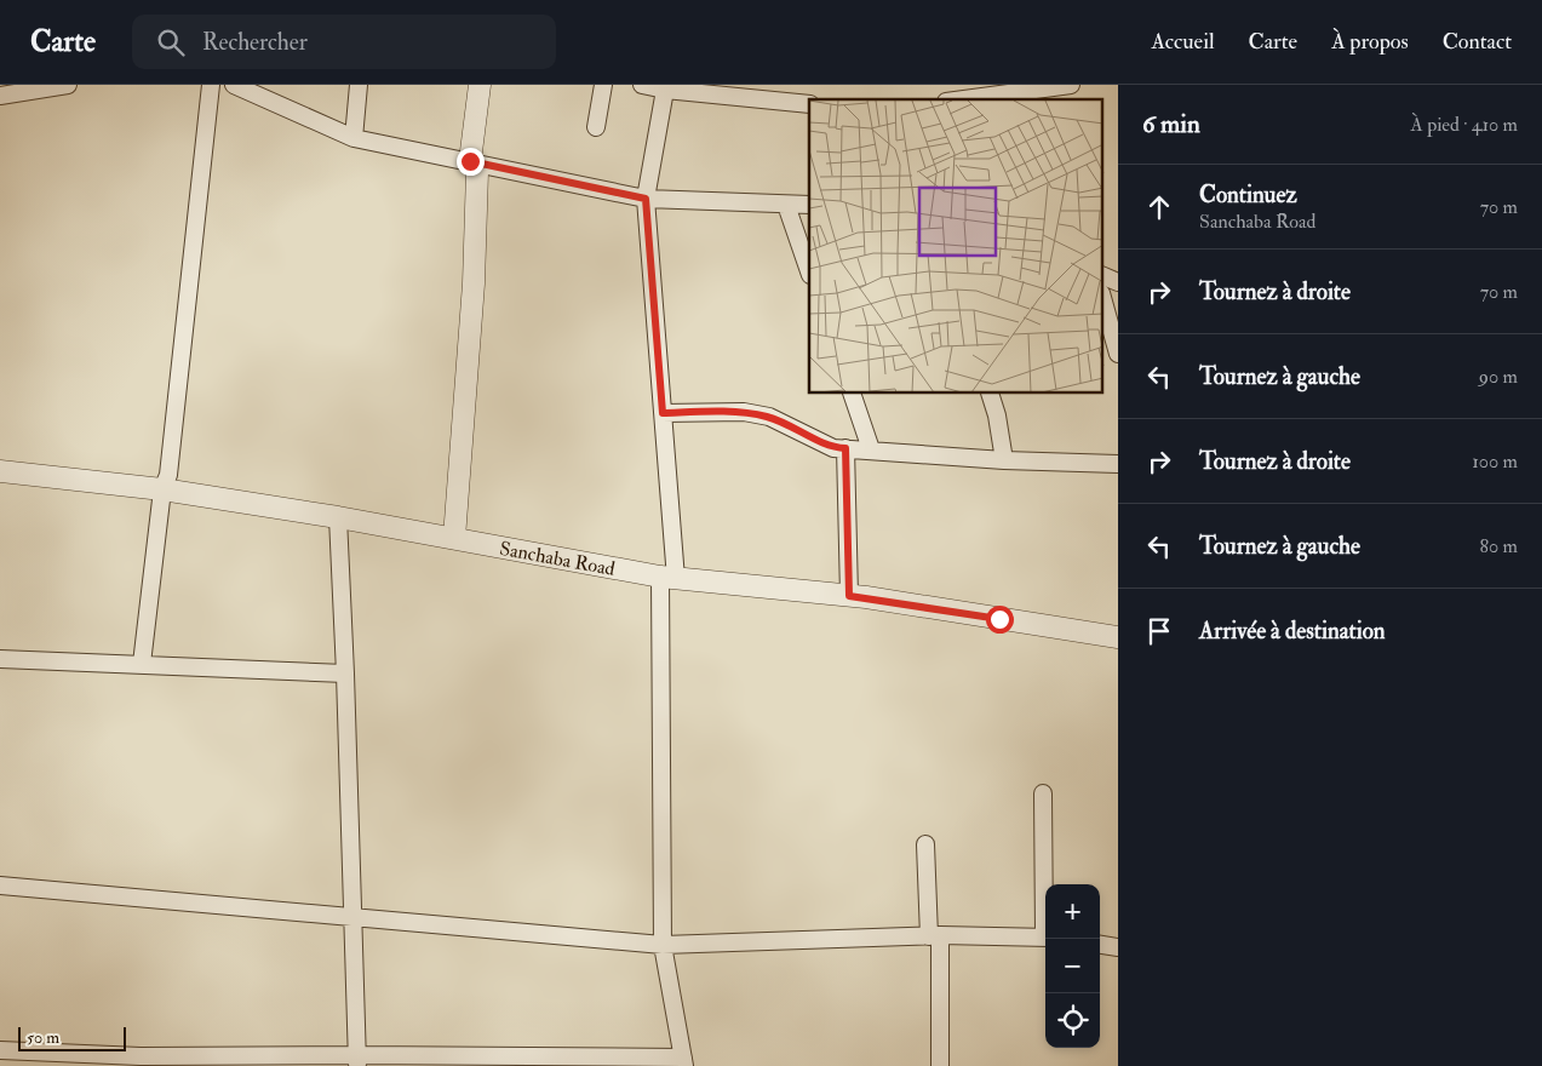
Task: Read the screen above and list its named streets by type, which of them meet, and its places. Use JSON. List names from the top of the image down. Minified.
{"streets":{"street":["Sanchaba Road"]},"scale_bar":"50 m","page":{"header":"Carte","search":"Rechercher","nav":["Accueil","Carte","À propos","Contact"],"heading":["6 min","À pied · 410 m"],"list":[["Continuez","Sanchaba Road","70 m"],["Tournez à droite","70 m"],["Tournez à gauche","90 m"],["Tournez à droite","100 m"],["Tournez à gauche","80 m"],"Arrivée à destination"],"map_buttons":["+","−"],"scale":"50 m"}}
